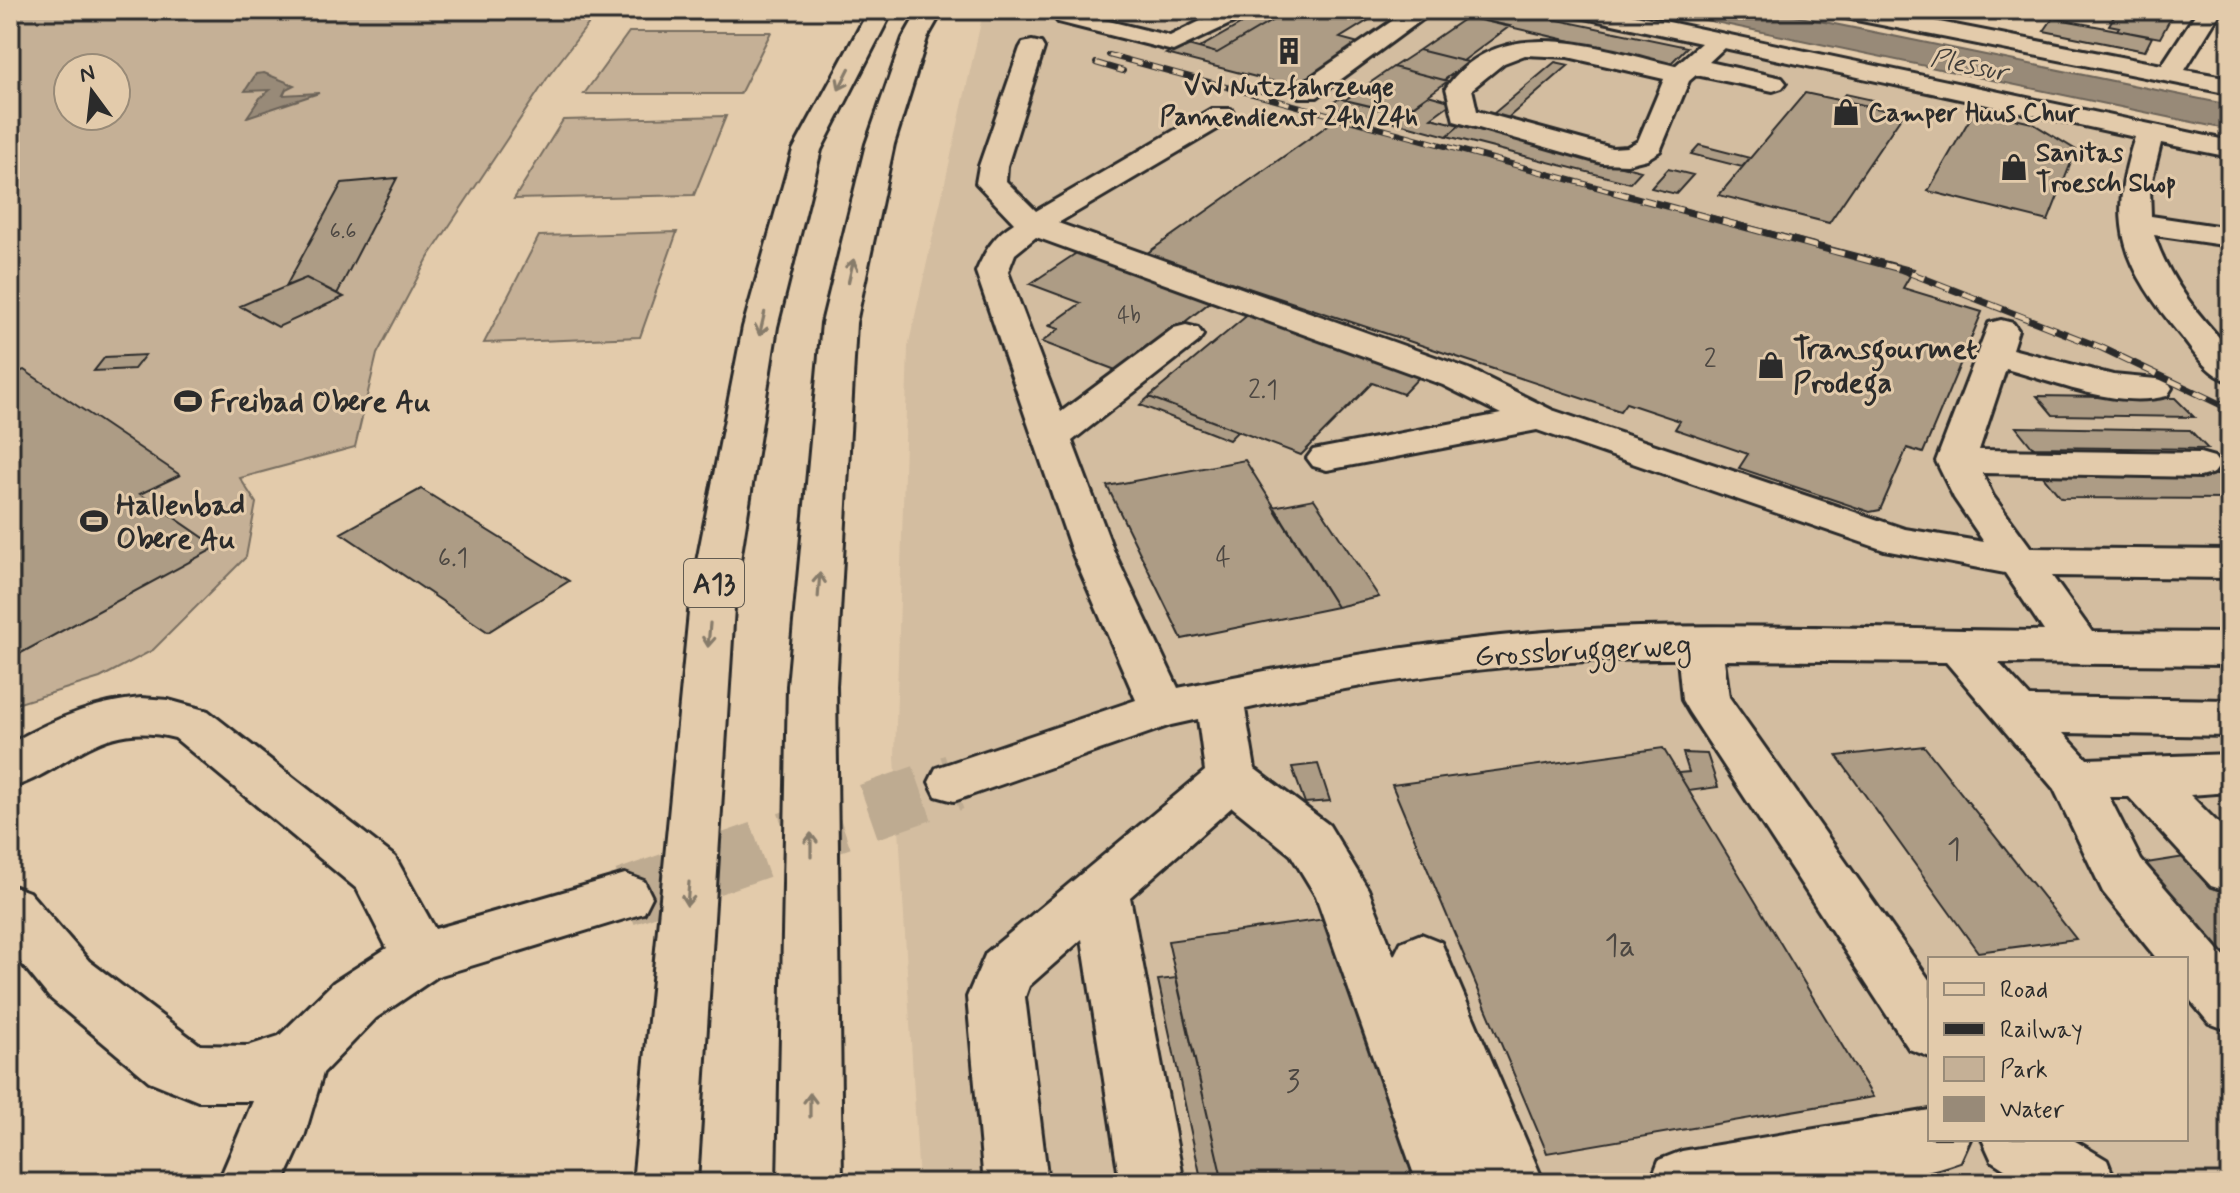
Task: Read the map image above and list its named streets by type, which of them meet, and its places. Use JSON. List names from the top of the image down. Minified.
{"streets":{"main road":["A13","Grossbruggerweg"]},"water":["Plessur"],"places":{"building":["VW Nutzfahrzeuge Pannendienst 24h/24h"],"shop":["Camper Huus Chur","Sanitas Troesch Shop","Transgourmet Prodega"],"sports":["Freibad Obere Au","Hallenbad Obere Au"]},"house_numbers":["6.6","4b","2","2.1","6.1","4","1","1a","3"],"legend":["Road","Railway","Park","Water"],"north":"top"}
